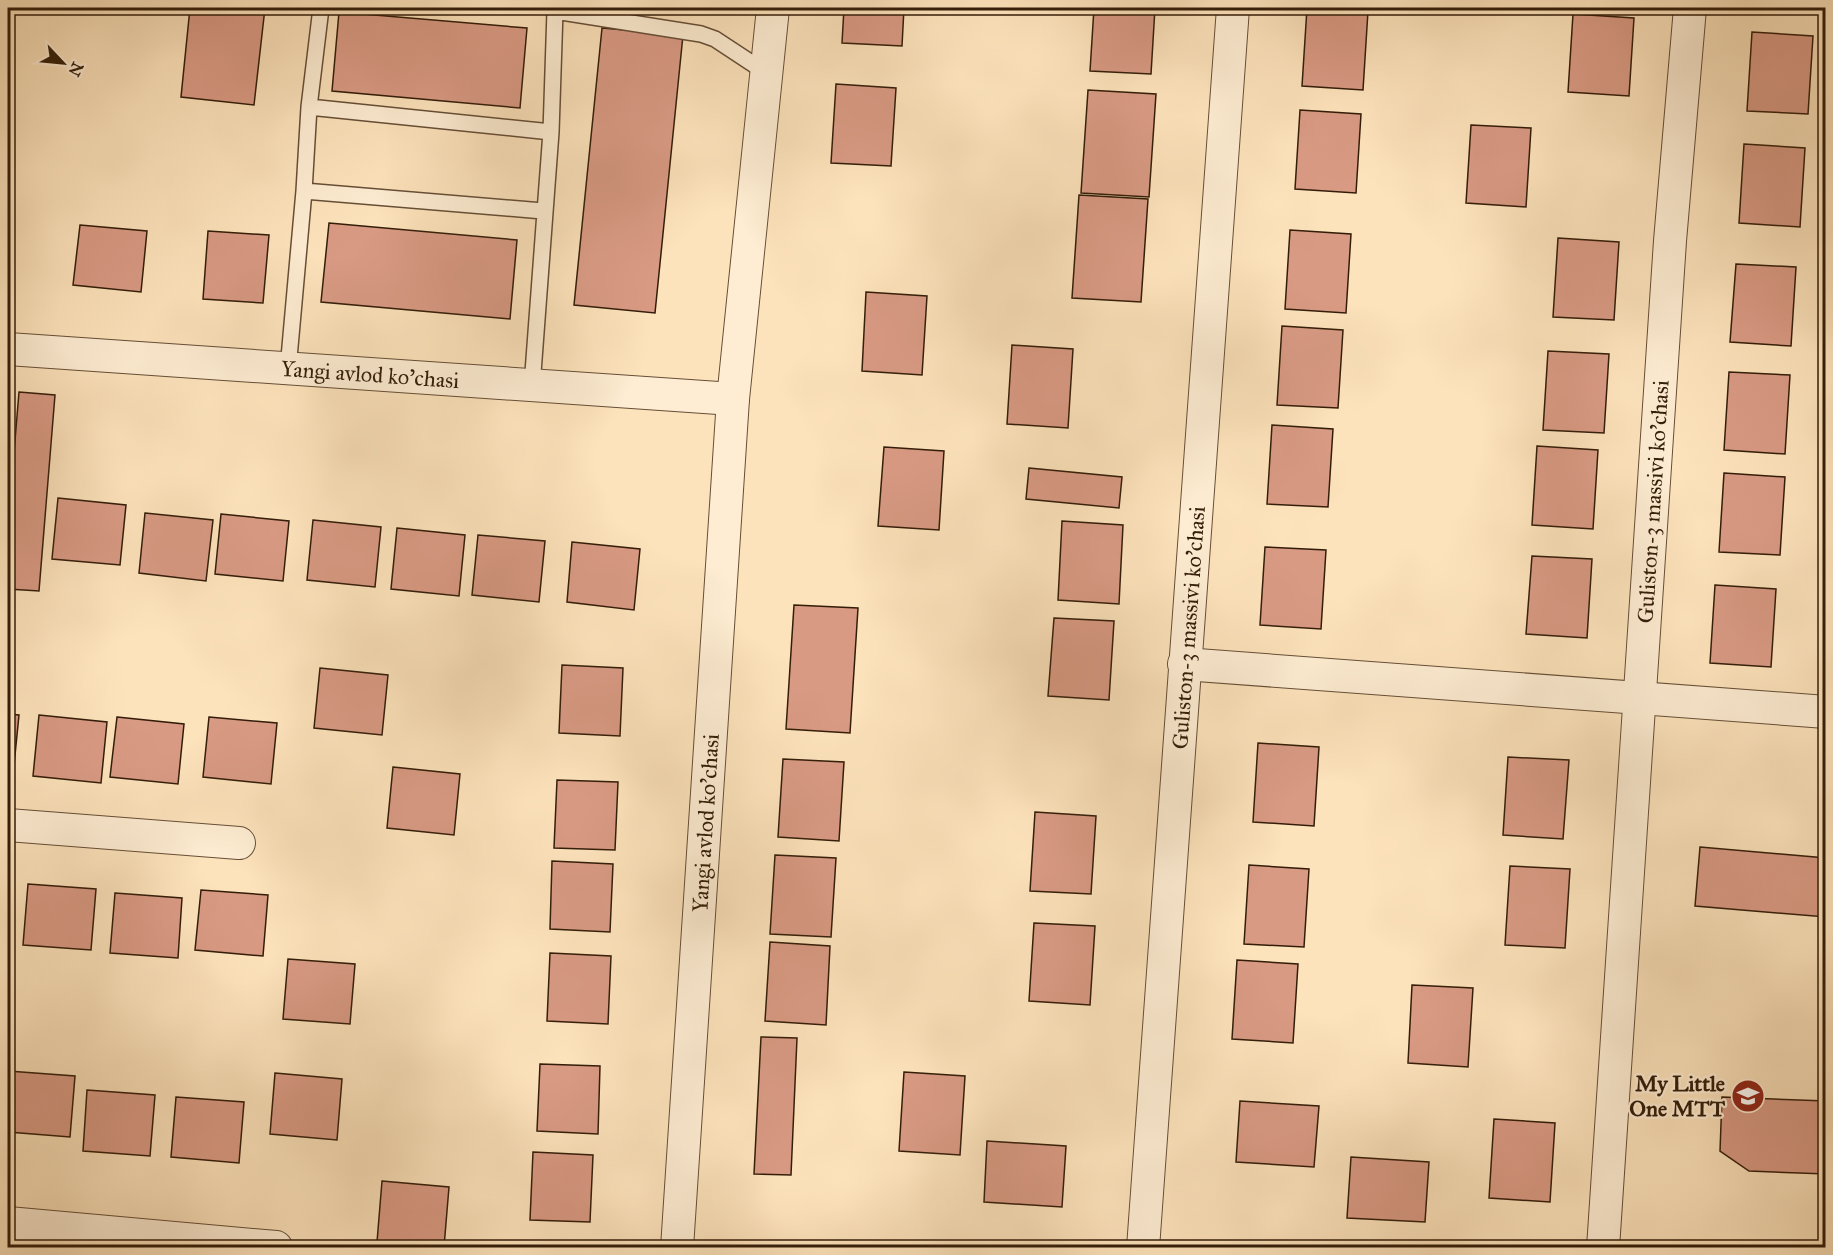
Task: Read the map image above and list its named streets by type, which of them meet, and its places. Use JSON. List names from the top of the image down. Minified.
{"streets":{"street":["Yangi avlod ko'chasi","Guliston-3 massivi ko'chasi"]},"places":{"school or university":["My Little One MTT"]},"north":"bottom right"}
